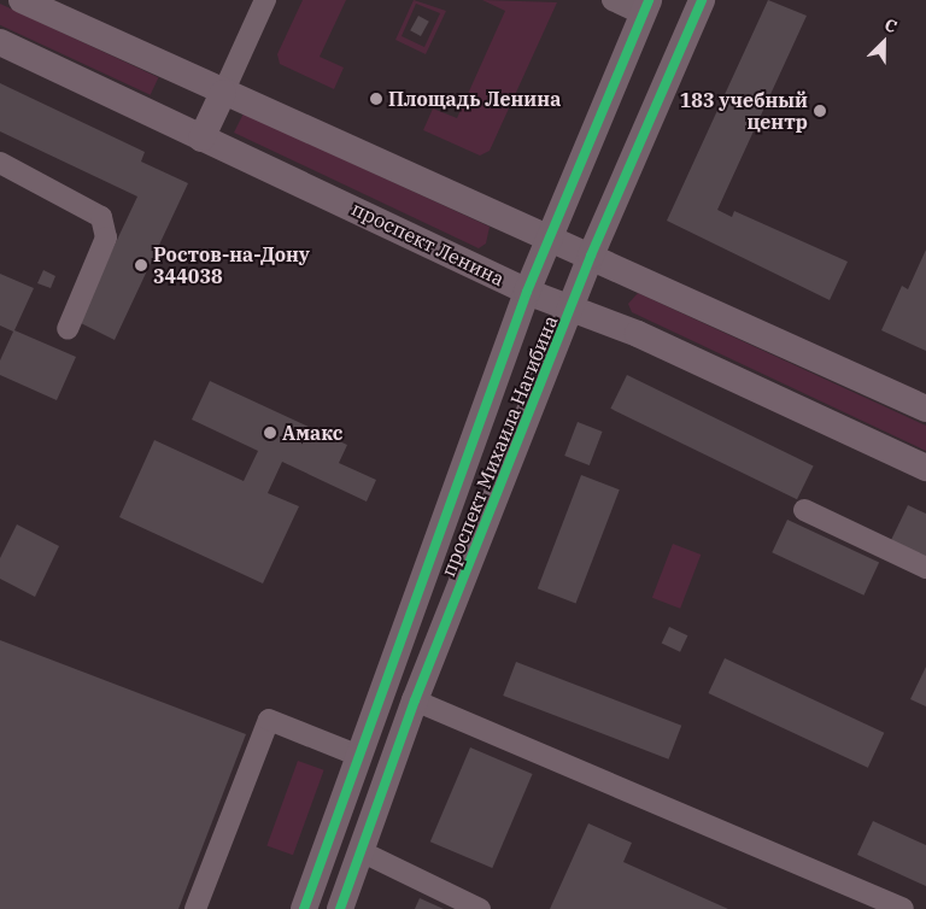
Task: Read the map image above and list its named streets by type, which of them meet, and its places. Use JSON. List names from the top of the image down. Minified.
{"streets":{"main road":["проспект Ленина","проспект Михаила Нагибина"]},"crossings":[["проспект Ленина","проспект Михаила Нагибина"]],"places":["Площадь Ленина","183 учебный центр","Ростов-на-Дону 344038","Амакс"],"north":"top right"}
